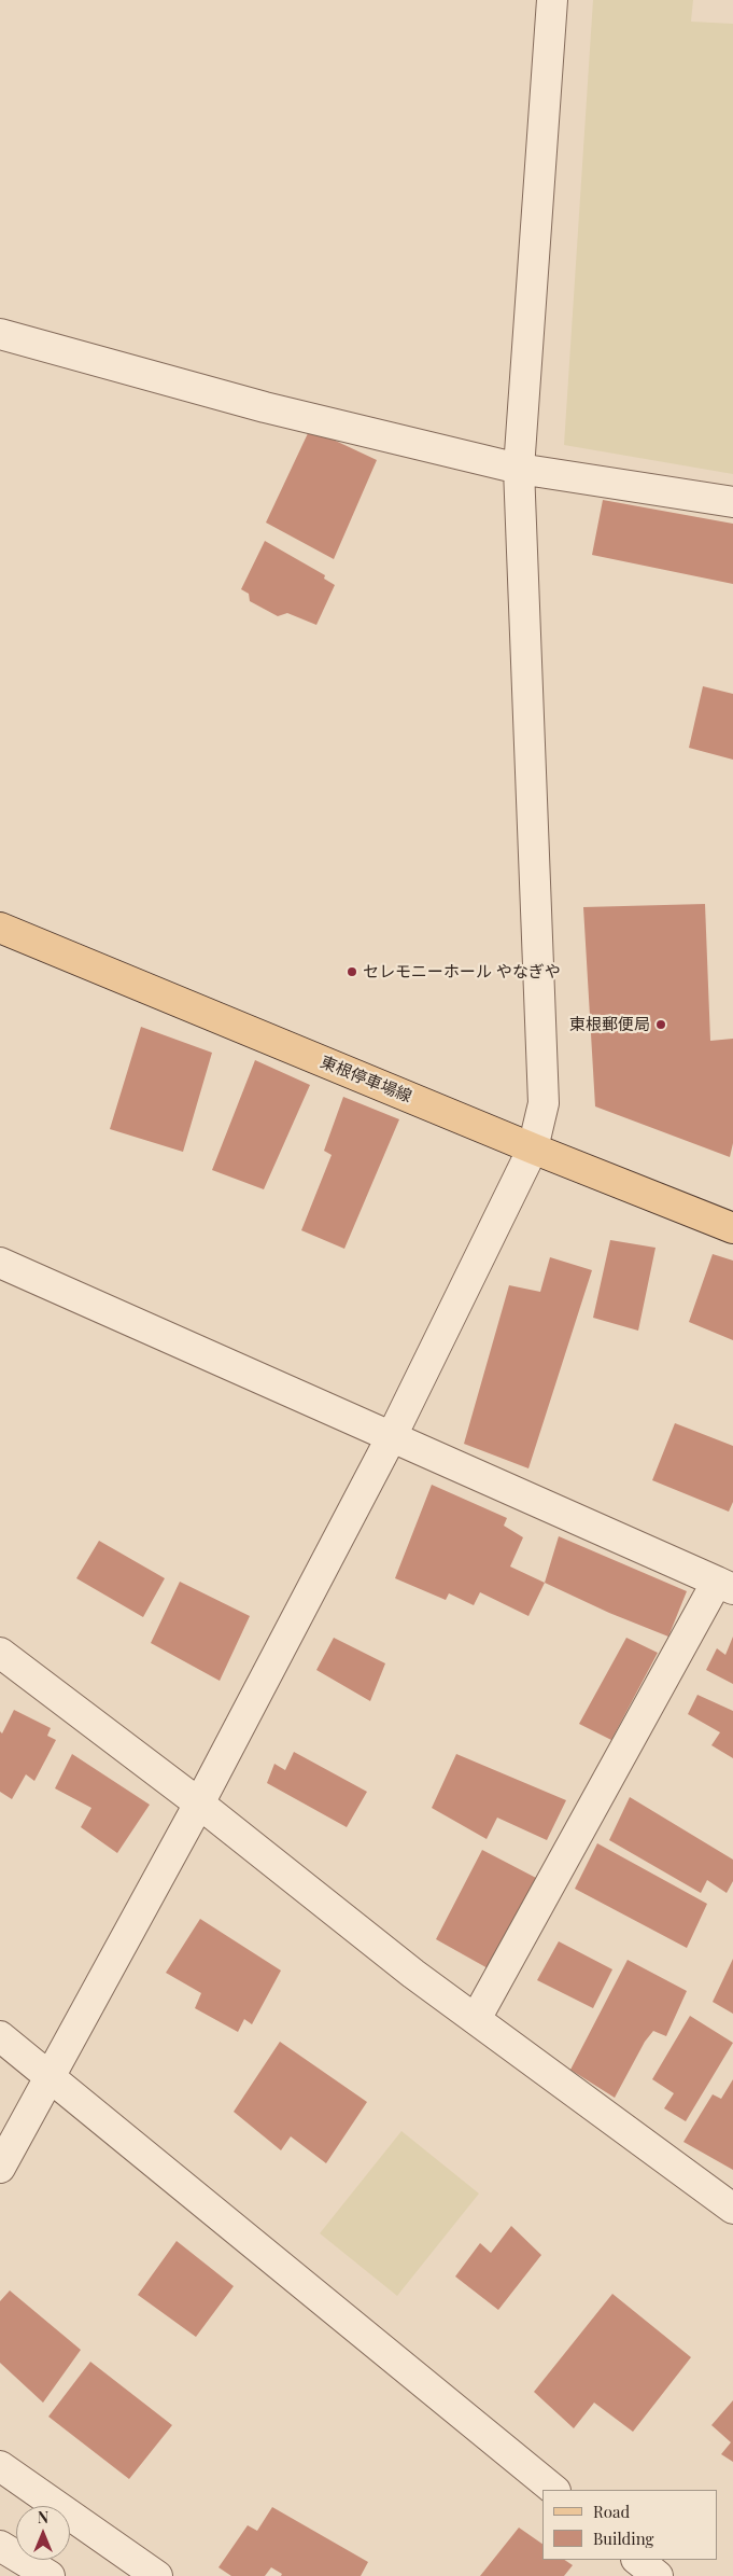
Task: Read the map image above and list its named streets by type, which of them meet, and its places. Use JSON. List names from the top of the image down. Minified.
{"streets":{"main road":["東根停車場線"]},"places":["セレモニーホール やなぎや","東根郵便局"],"legend":["Road","Building"],"north":"top"}
